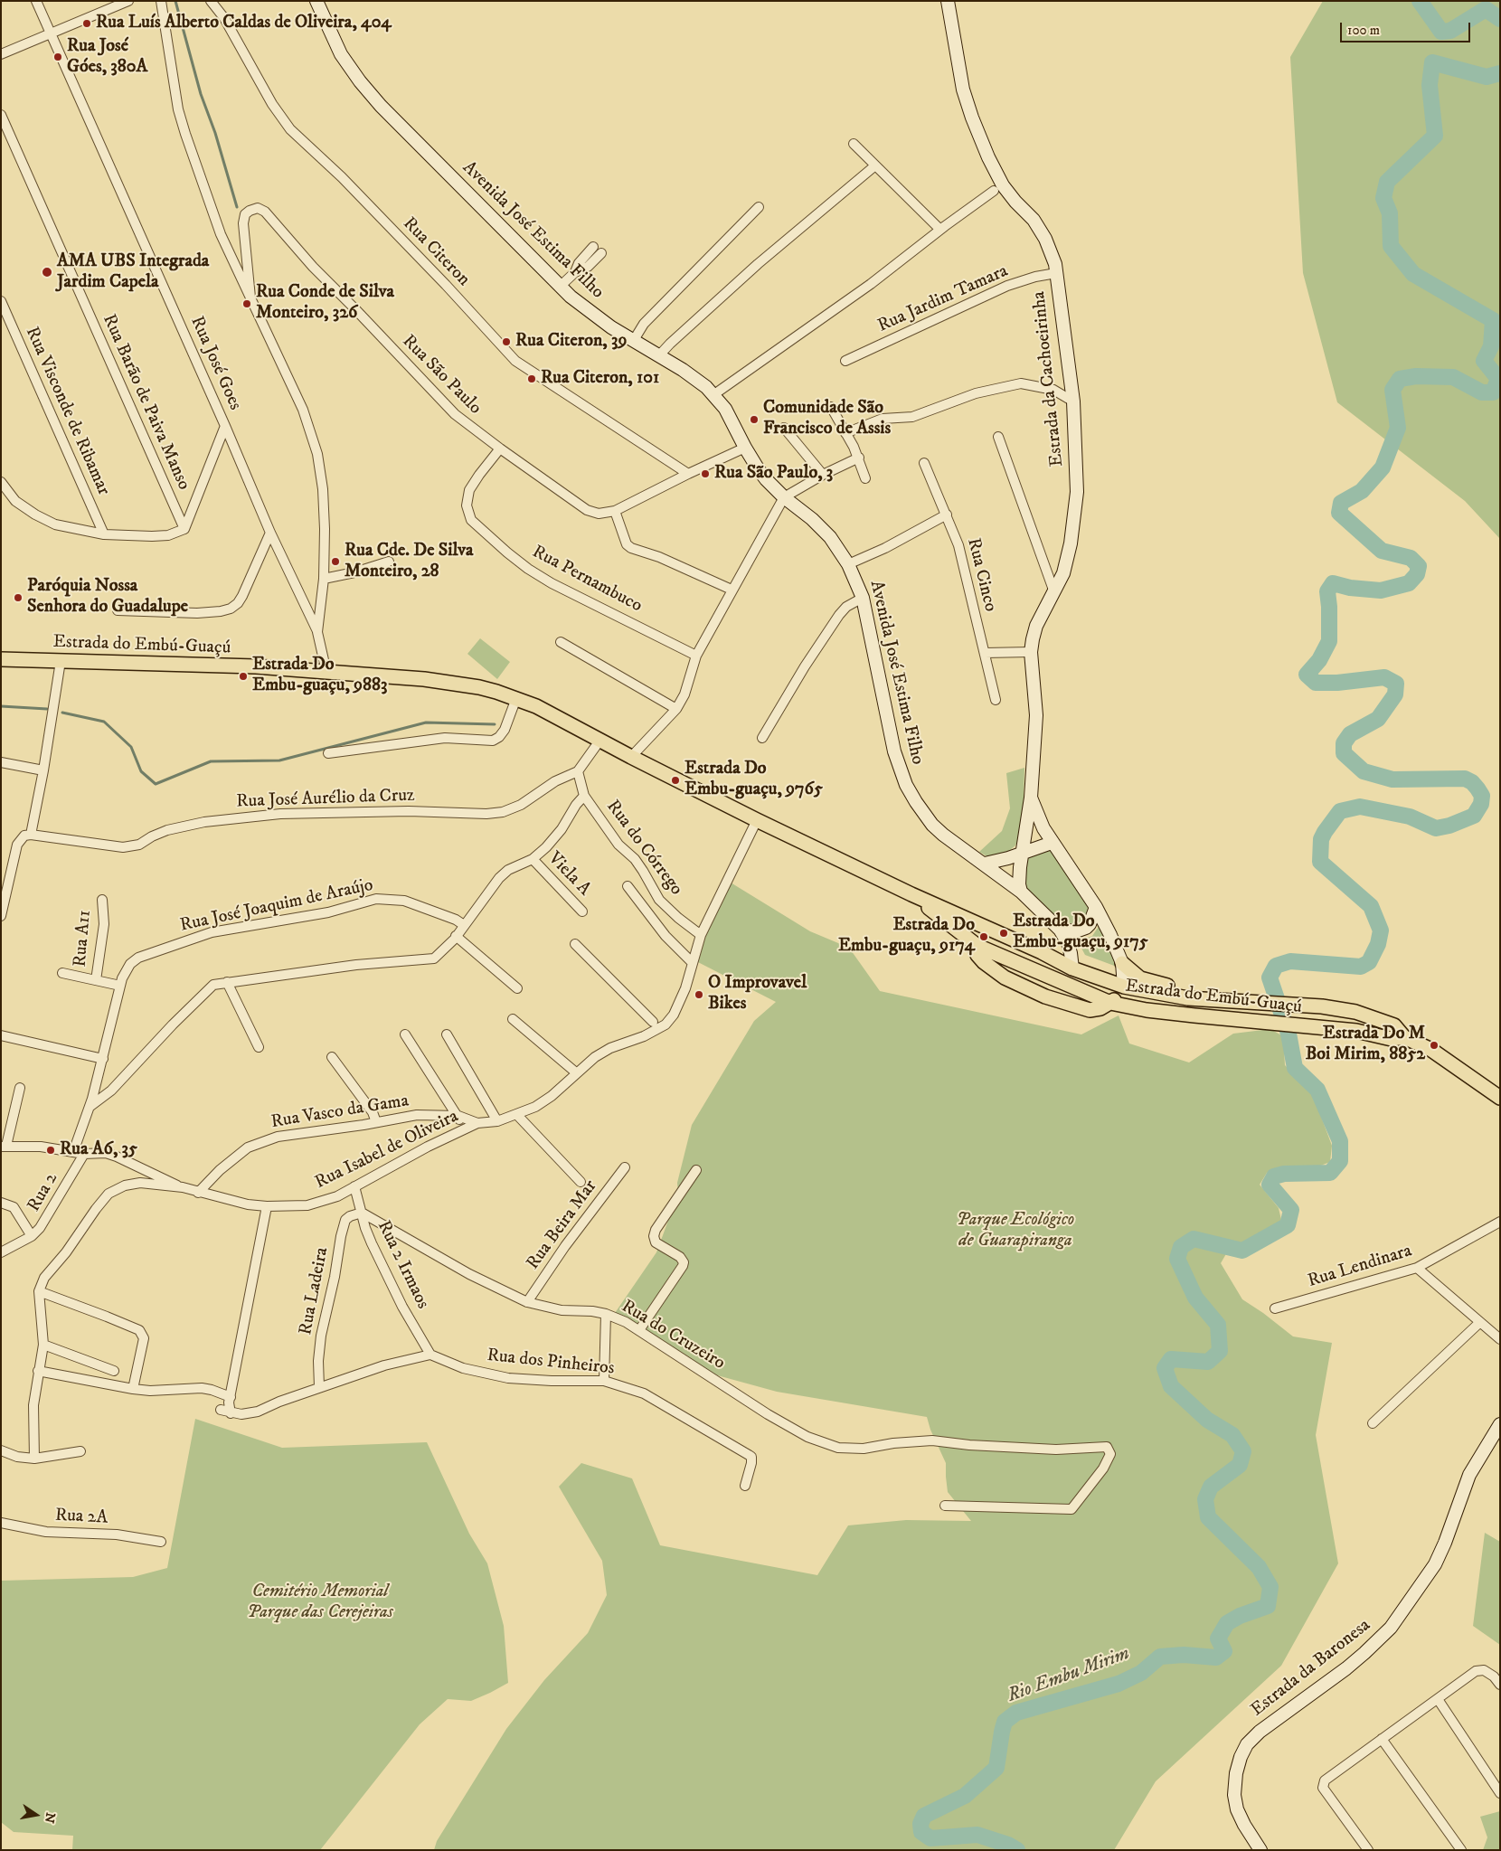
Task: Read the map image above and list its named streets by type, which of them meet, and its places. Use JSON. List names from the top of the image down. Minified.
{"streets":{"main road":["Estrada do Embú-Guaçú"],"street":["Avenida José Estima Filho","Rua Citeron","Rua Jardim Tamara","Rua José Goes","Rua São Paulo","Estrada da Cachoeirinha","Rua Barão de Paiva Manso","Rua Visconde de Ribamar","Rua Cinco","Rua Pernambuco","Rua José Aurélio da Cruz","Rua do Córrego","Viela A","Rua José Joaquim de Araújo","Rua A11","Rua Vasco da Gama","Rua Isabel de Oliveira","Rua 2","Rua Beira Mar","Rua 2 Irmaos","Rua Lendinara","Rua Ladeira","Rua do Cruzeiro","Rua dos Pinheiros","Rua 2A","Estrada da Baronesa"]},"crossings":[["Avenida José Estima Filho","Rua São Paulo"],["Avenida José Estima Filho","Estrada da Cachoeirinha"],["Avenida José Estima Filho","Estrada do Embú-Guaçú"],["Rua Citeron","Rua São Paulo"],["Rua Jardim Tamara","Estrada da Cachoeirinha"],["Rua São Paulo","Rua Pernambuco"],["Estrada da Cachoeirinha","Estrada do Embú-Guaçú"],["Estrada do Embú-Guaçú","Rua Isabel de Oliveira"],["Rua do Córrego","Rua Isabel de Oliveira"],["Rua Vasco da Gama","Rua Isabel de Oliveira"],["Rua Isabel de Oliveira","Rua 2 Irmaos"],["Rua Beira Mar","Rua do Cruzeiro"],["Rua 2 Irmaos","Rua Ladeira"],["Rua 2 Irmaos","Rua do Cruzeiro"],["Rua 2 Irmaos","Rua dos Pinheiros"],["Rua Ladeira","Rua do Cruzeiro"]],"water":["Rio Embu Mirim"],"parks":["Parque Ecológico de Guarapiranga","Cemitério Memorial Parque das Cerejeiras"],"places":["Rua Luís Alberto Caldas de Oliveira, 404","Rua José Góes, 380A","AMA UBS Integrada Jardim Capela","Rua Conde de Silva Monteiro, 326","Rua Citeron, 39","Rua Citeron, 101","Comunidade São Francisco de Assis","Rua São Paulo, 3","Rua Cde. De Silva Monteiro, 28","Paróquia Nossa Senhora do Guadalupe","Estrada Do Embu-guaçu, 9883","Estrada Do Embu-guaçu, 9765","Estrada Do Embu-guaçu, 9175","Estrada Do Embu-guaçu, 9174","O Improvavel Bikes","Estrada Do M Boi Mirim, 8852","Rua A6, 35"],"scale_bar":"100 m","north":"right"}
